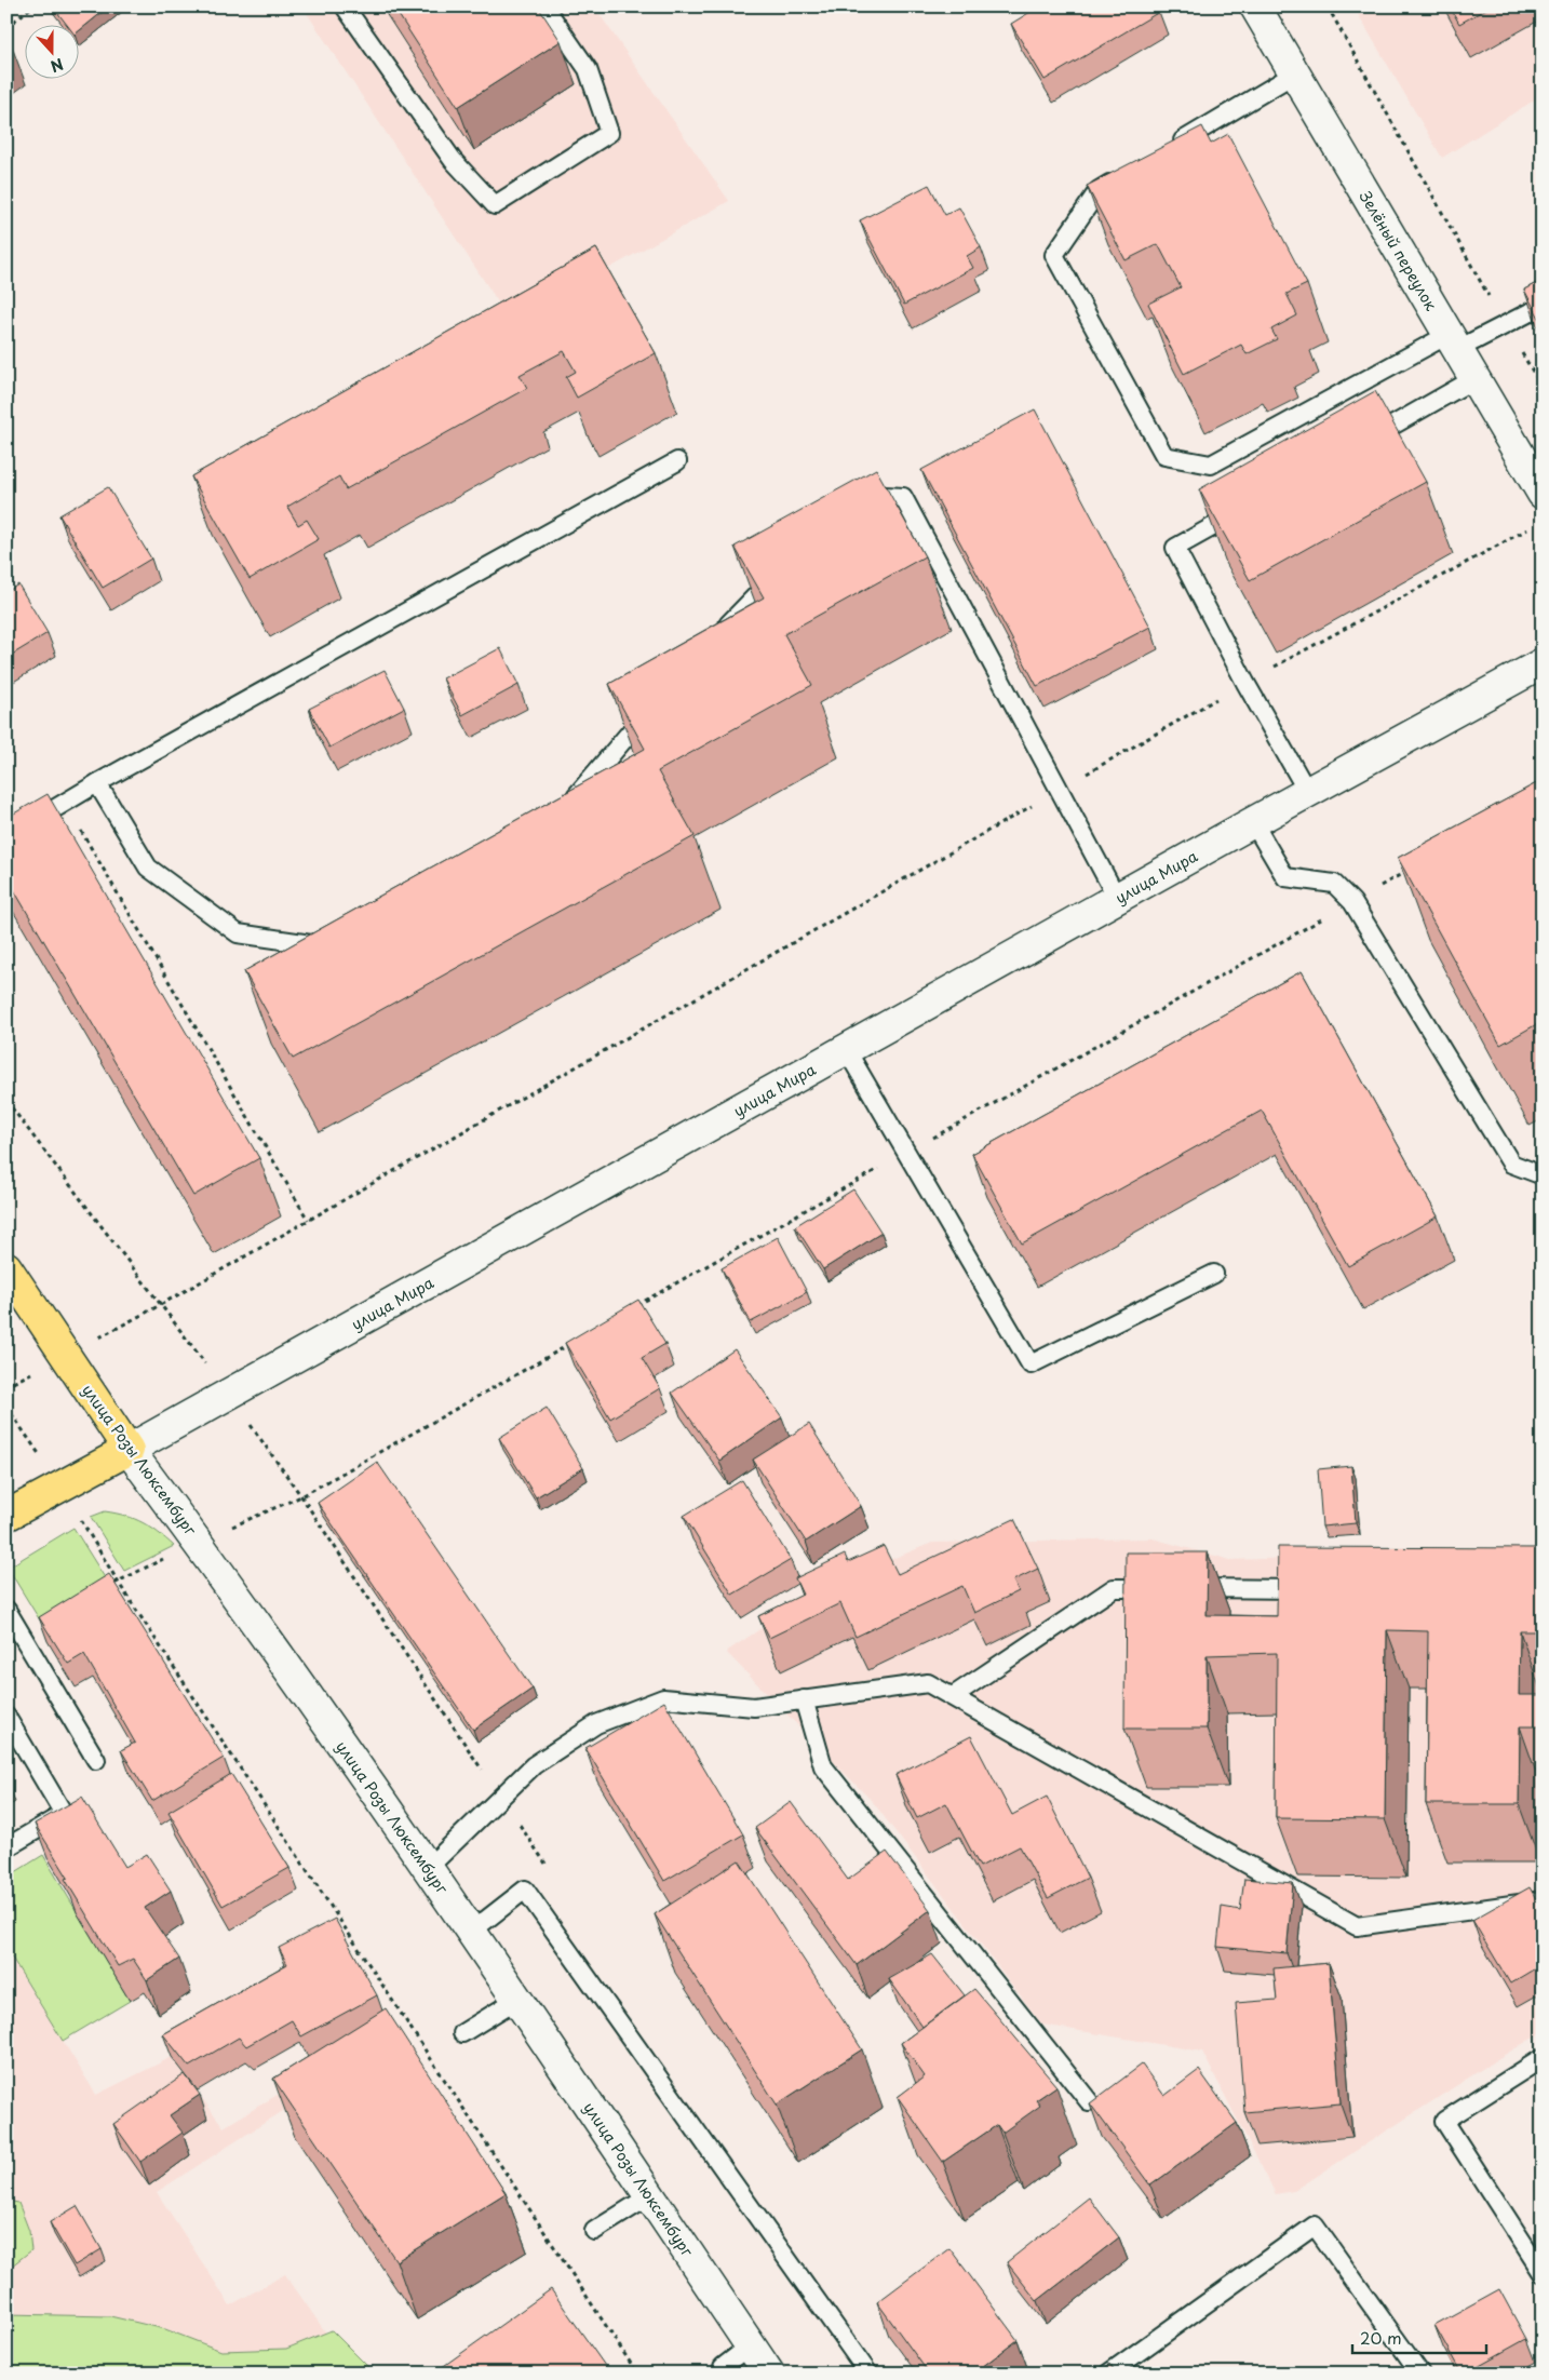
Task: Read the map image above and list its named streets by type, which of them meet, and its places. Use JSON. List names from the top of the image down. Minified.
{"streets":{"main road":["улица Мира","улица Розы Люксембург"],"street":["Зелёный переулок"]},"crossings":[["улица Мира","улица Розы Люксембург"]],"scale_bar":"20 m","north":"bottom"}
